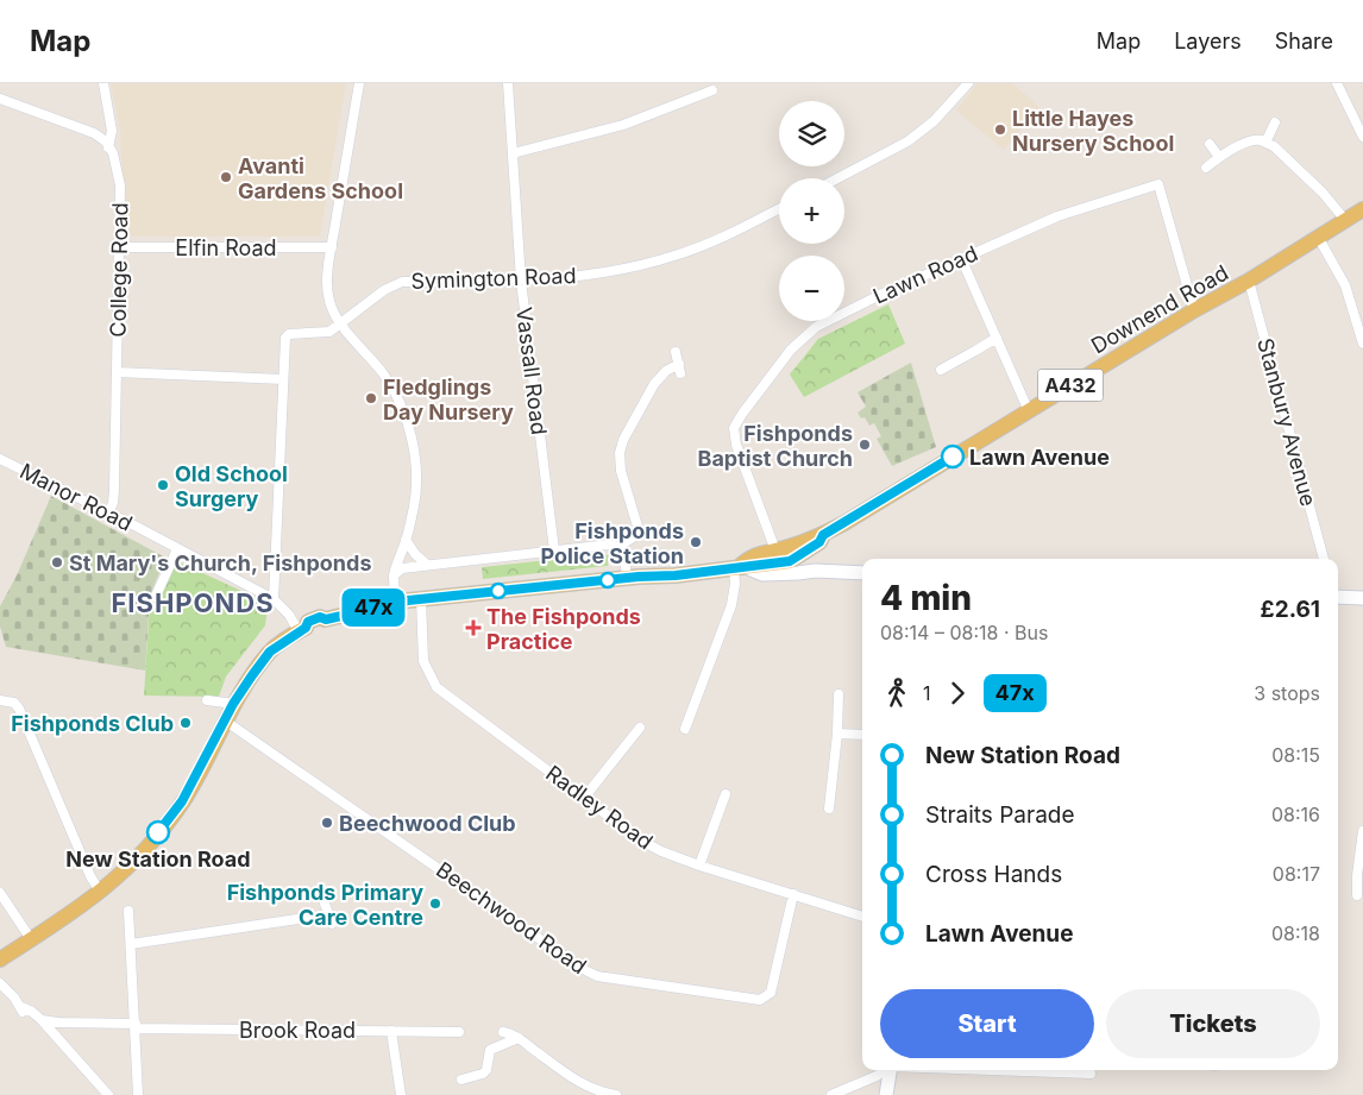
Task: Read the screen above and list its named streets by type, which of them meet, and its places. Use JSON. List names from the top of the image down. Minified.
{"streets":{"main road":["Downend Road","A432"],"street":["Elfin Road","College Road","Lawn Road","Symington Road","Vassall Road","Stanbury Avenue","Manor Road","Radley Road","Beechwood Road","Brook Road"]},"crossings":[["Elfin Road","College Road"],["College Road","Manor Road"],["Lawn Road","Downend Road"],["Lawn Road","A432"],["Symington Road","Vassall Road"],["Downend Road","A432"],["Downend Road","Stanbury Avenue"],["A432","Manor Road"],["A432","Radley Road"],["A432","Beechwood Road"],["Radley Road","Beechwood Road"]],"districts":["FISHPONDS"],"places":{"other":["Little Hayes Nursery School","Avanti Gardens School","Fledglings Day Nursery","Fishponds Baptist Church","Lawn Avenue","Old School Surgery","Fishponds Police Station","St Mary's Church, Fishponds","Fishponds Club","Beechwood Club","New Station Road","Fishponds Primary Care Centre"],"health":["The Fishponds Practice"]},"lines":["bus line 47x"],"page":{"header":"Map","nav":["Map","Layers","Share"],"on_map":"47x","map_buttons":["+","−"],"heading":["4 min","08:14 – 08:18 · Bus","£2.61"],"legs":["1","47x","3 stops"],"list":[{"name":"New Station Road","value":"08:15"},{"name":"Straits Parade","value":"08:16"},{"name":"Cross Hands","value":"08:17"},{"name":"Lawn Avenue","value":"08:18"}],"buttons":["Start","Tickets"]}}
